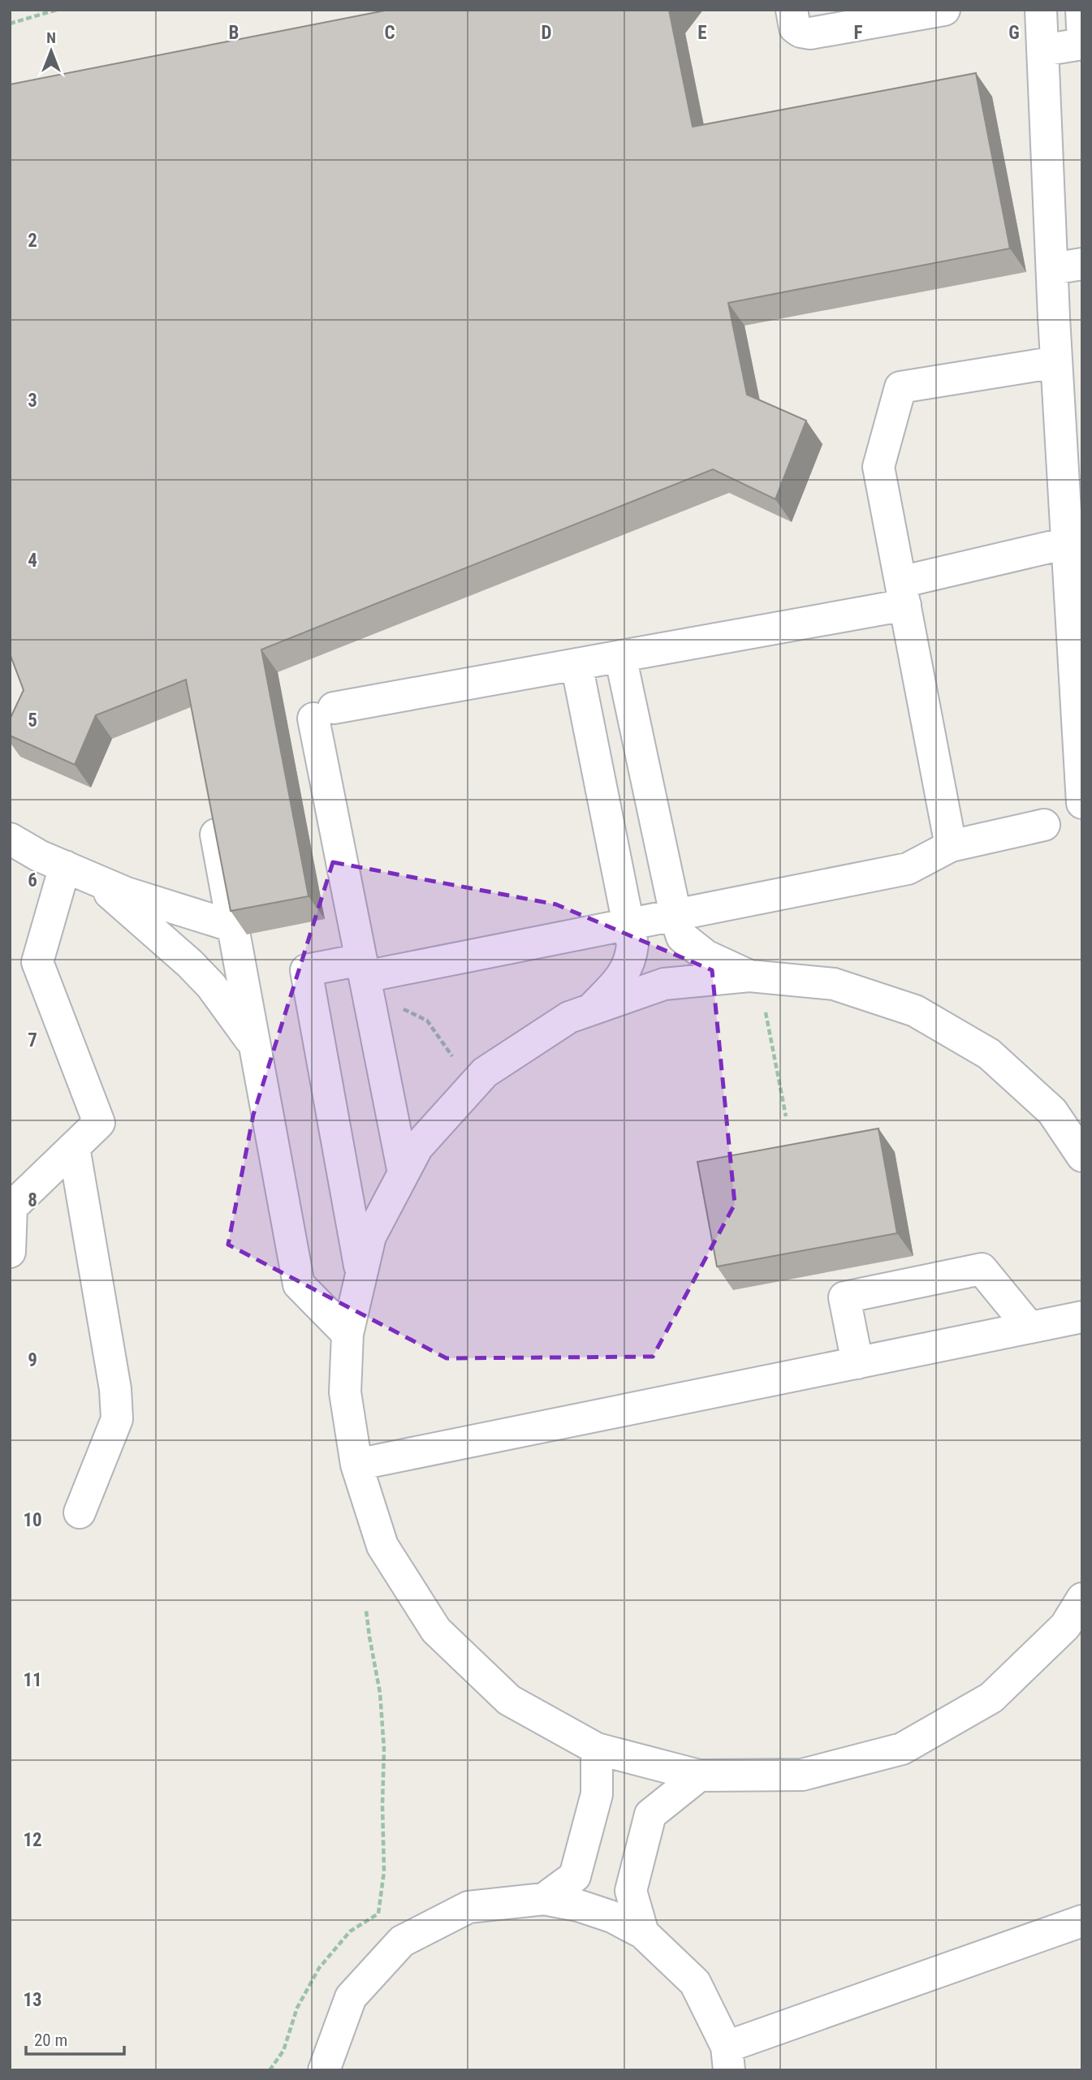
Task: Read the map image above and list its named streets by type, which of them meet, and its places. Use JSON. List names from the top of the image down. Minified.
{"scale_bar":"20 m","north":"top","grid":{"columns":["B","C","D","E","F","G"],"rows":["2","3","4","5","6","7","8","9","10","11","12","13"]}}
